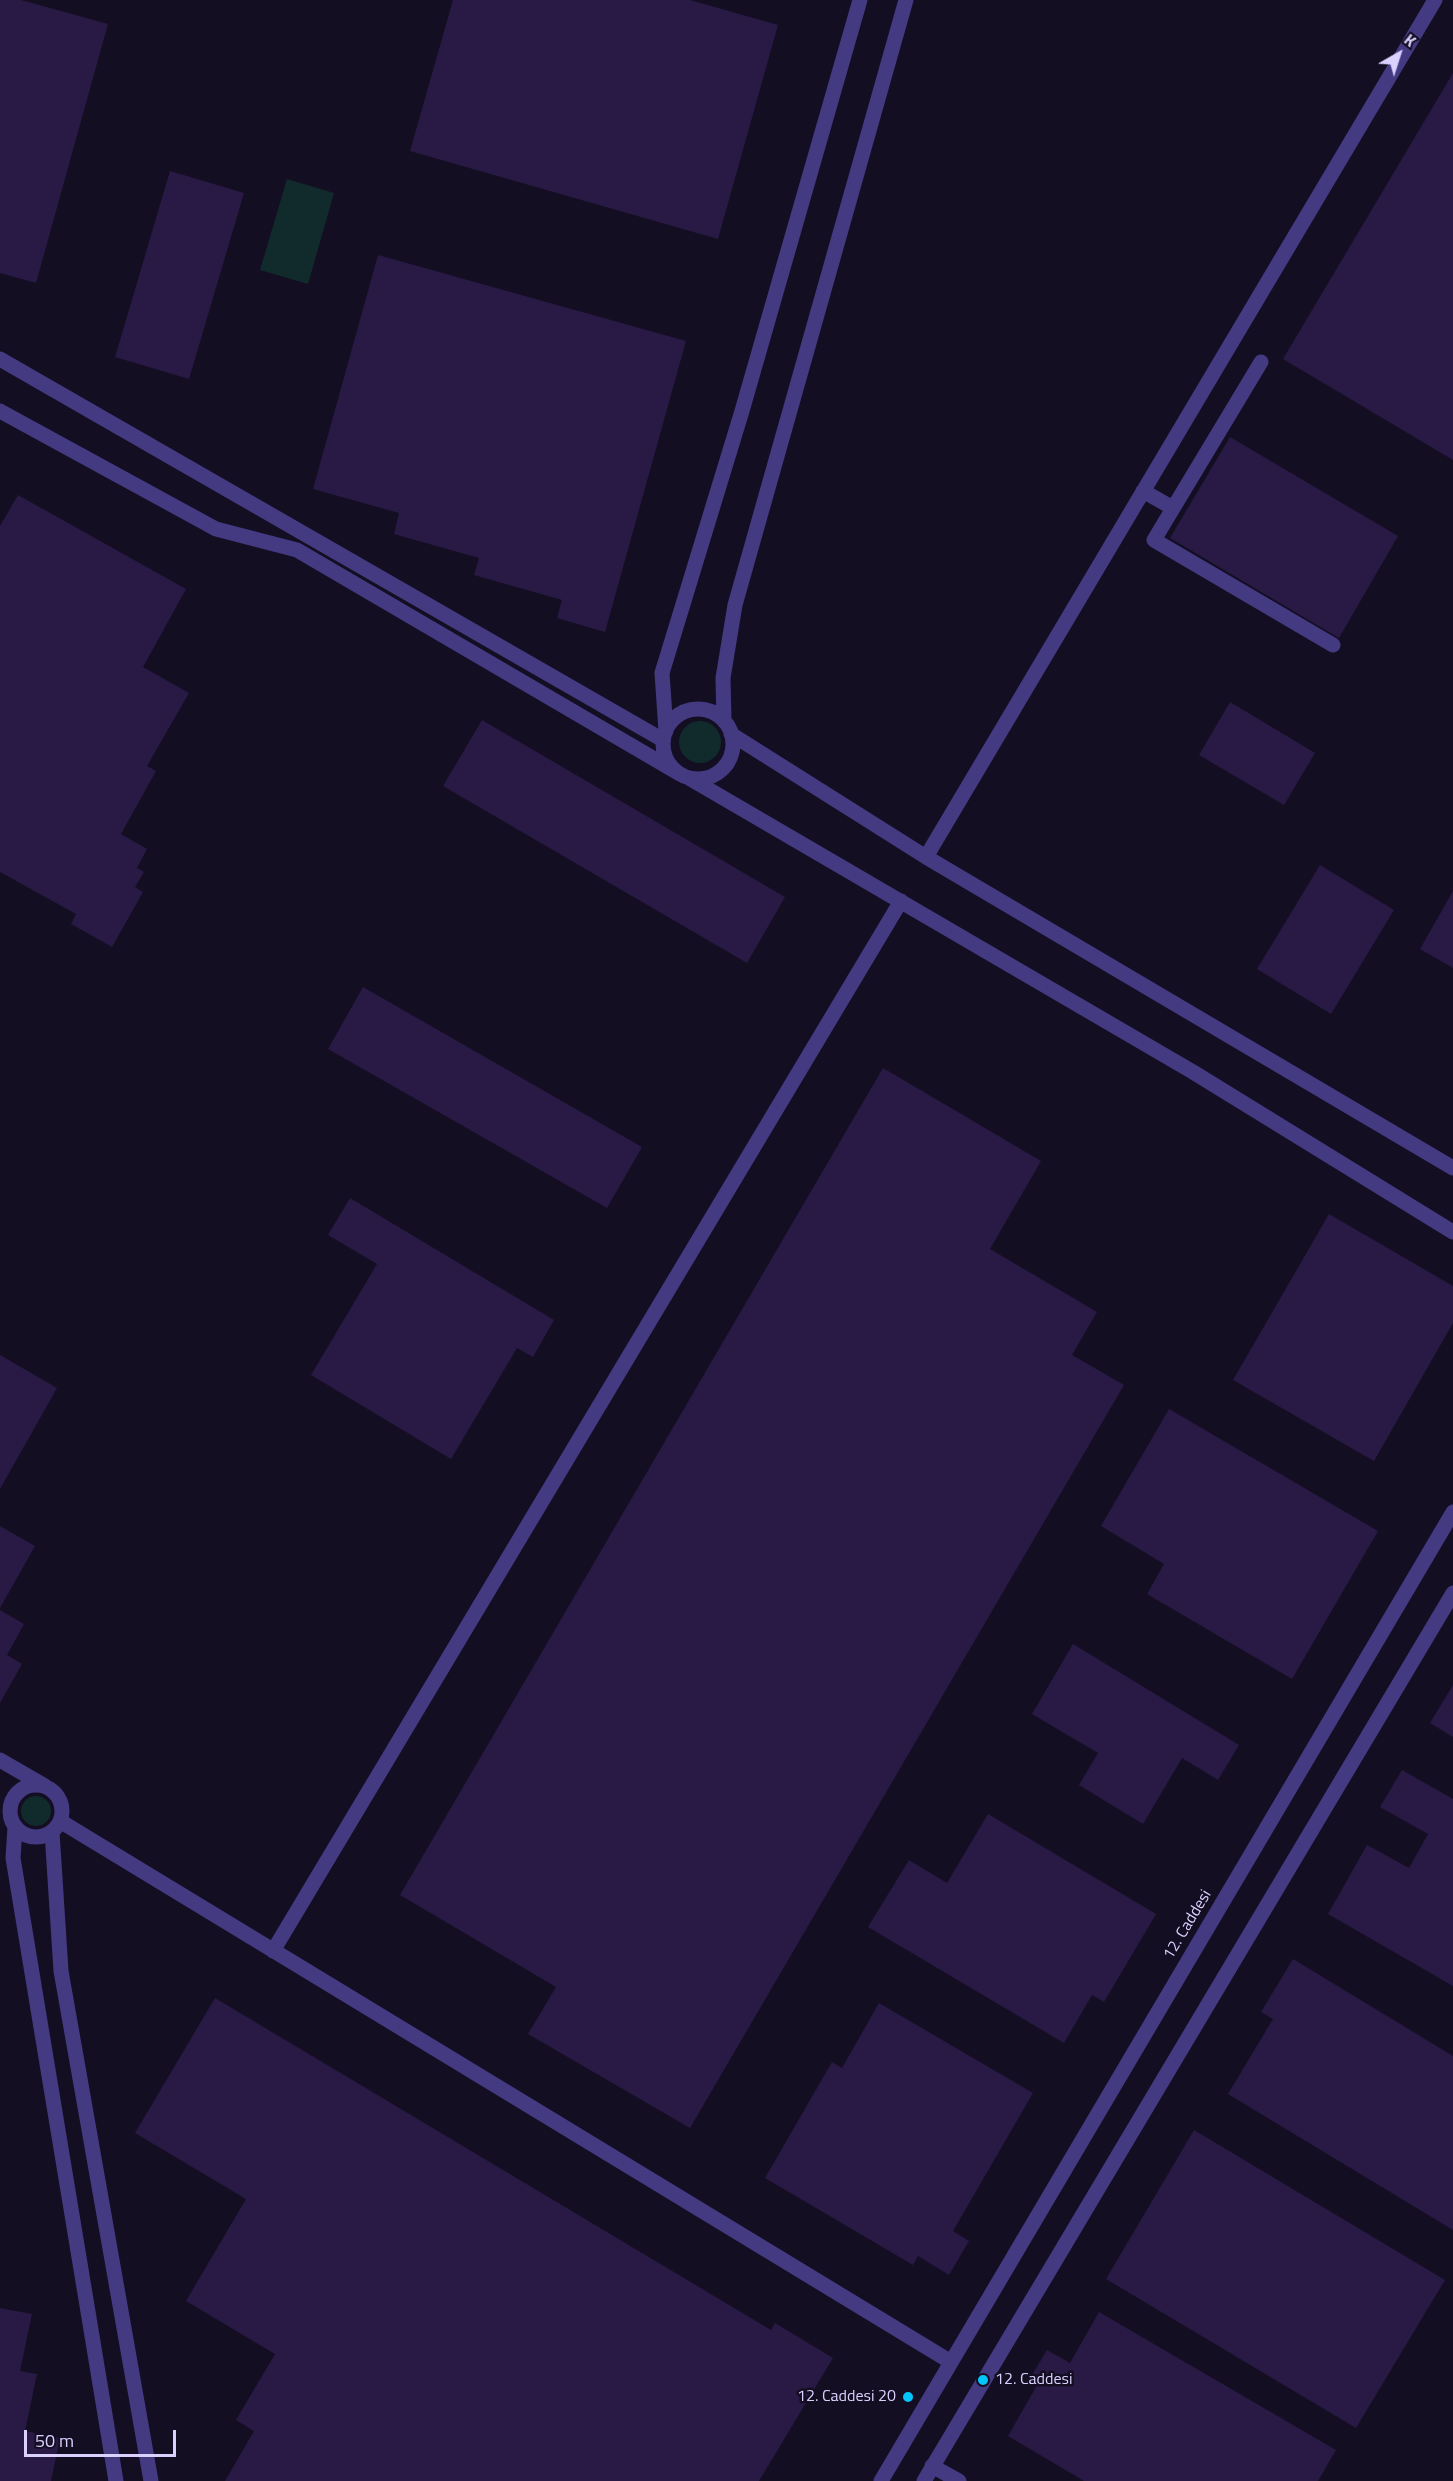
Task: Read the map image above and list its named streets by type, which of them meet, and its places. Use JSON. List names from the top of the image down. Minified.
{"streets":{"street":["12. Caddesi"]},"places":["12. Caddesi","12. Caddesi 20"],"scale_bar":"50 m","north":"top right"}
